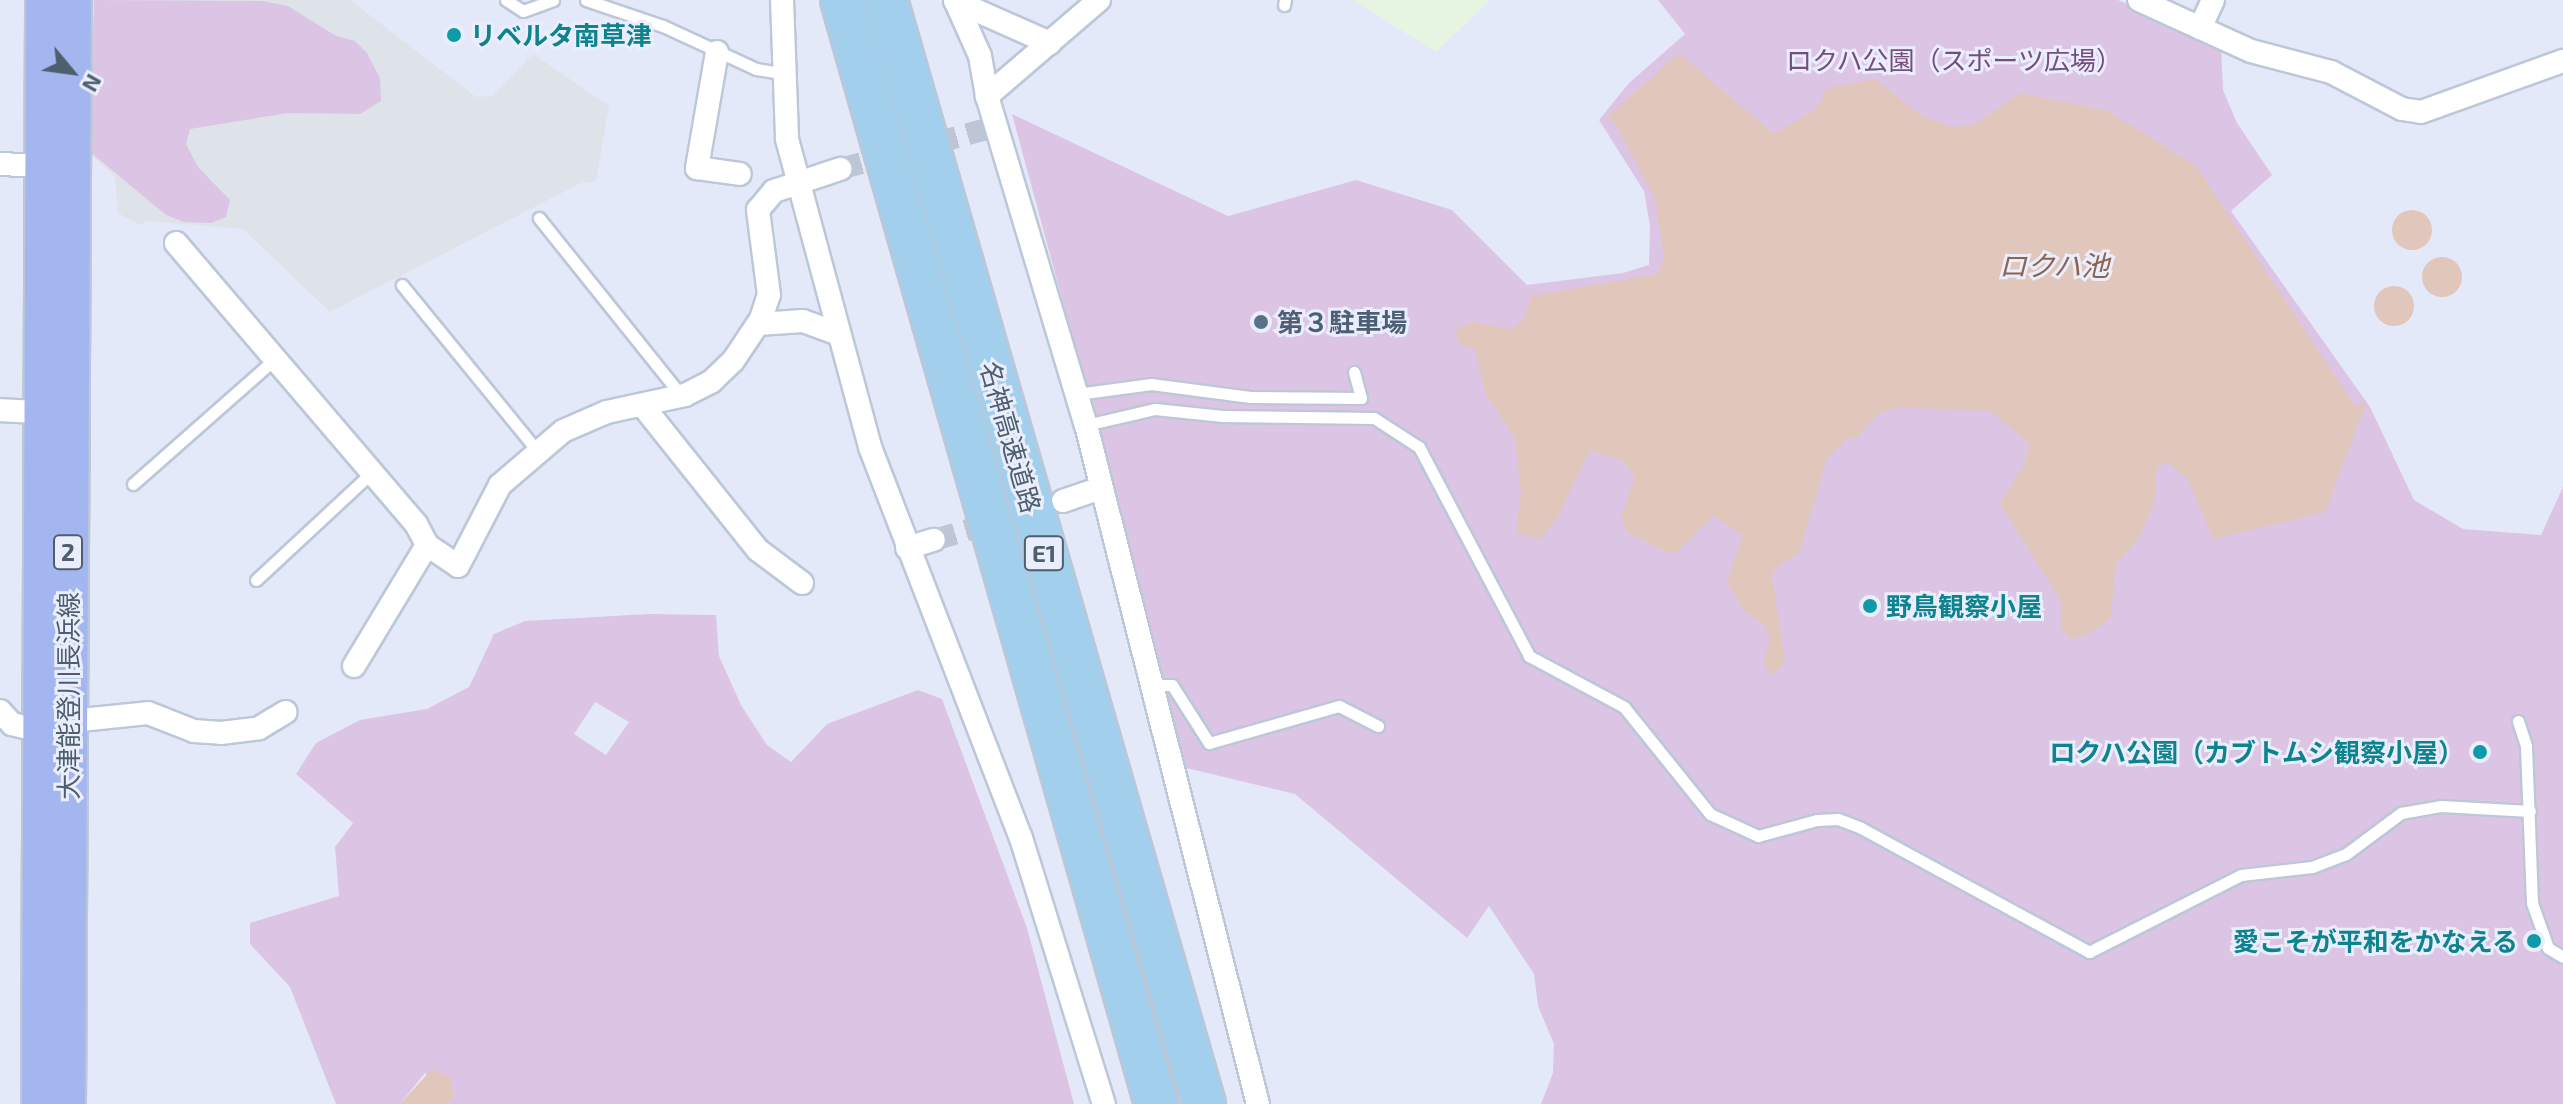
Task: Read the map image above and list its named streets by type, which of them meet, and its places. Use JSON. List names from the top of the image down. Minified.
{"streets":{"highway":["名神高速道路","E1"],"main road":["2","大津能登川長浜線"]},"water":["ロクハ池"],"parks":["ロクハ公園（スポーツ広場）"],"places":["リベルタ南草津","第３駐車場","野鳥観察小屋","ロクハ公園（カブトムシ観察小屋）","愛こそが平和をかなえる"],"north":"bottom right"}
